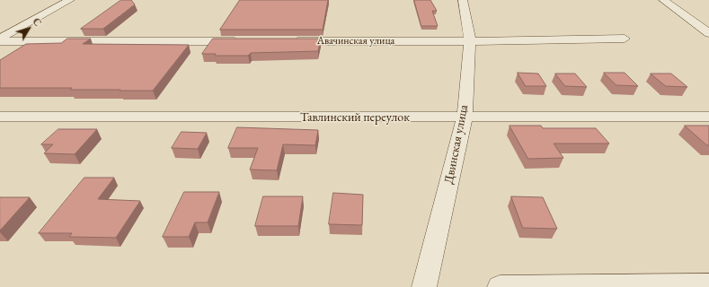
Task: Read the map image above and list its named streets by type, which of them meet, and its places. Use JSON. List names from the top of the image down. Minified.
{"streets":{"street":["Авачинская улица","Тавлинский переулок","Двинская улица"]},"crossings":[["Авачинская улица","Двинская улица"],["Тавлинский переулок","Двинская улица"]],"north":"top right"}
